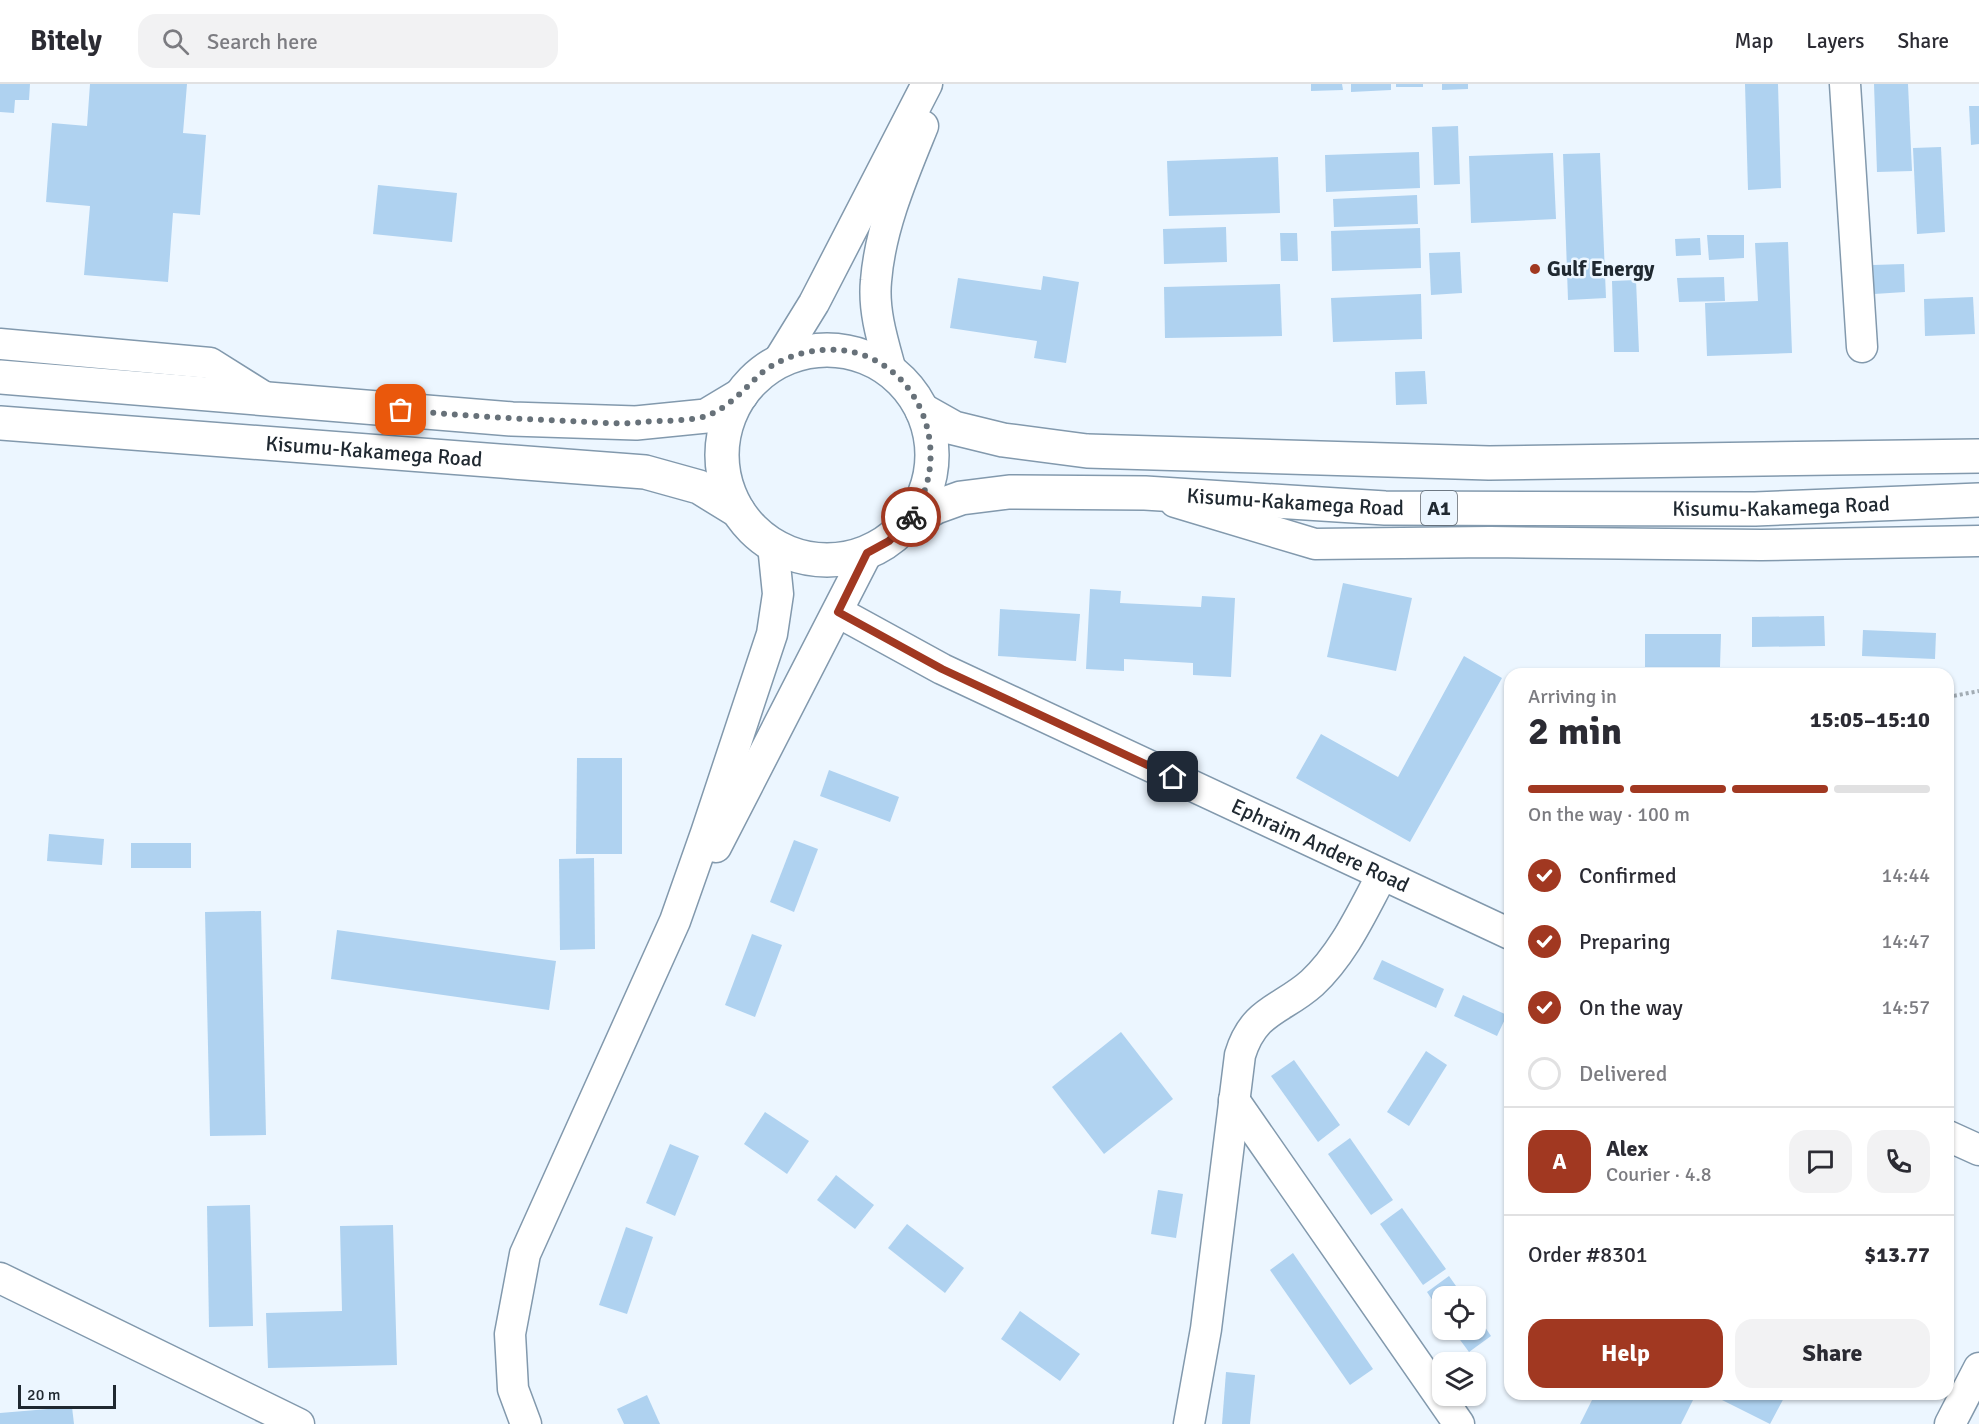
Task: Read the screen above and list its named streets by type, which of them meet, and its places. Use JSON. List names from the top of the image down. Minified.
{"streets":{"highway":["Kisumu-Kakamega Road","A1"],"street":["Ephraim Andere Road"]},"places":["Gulf Energy"],"scale_bar":"20 m","page":{"header":"Bitely","search":"Search here","nav":["Map","Layers","Share"],"heading":["2 min","Arriving in","15:05–15:10"],"panel":["Alex","Courier · 4.8","Order #8301","$13.77"],"bar":"On the way · 100 m","list":[["Confirmed","14:44"],["Preparing","14:47"],["On the way","14:57"],"Delivered"],"round":"A","buttons":["Help","Share"],"scale":"20 m"}}
